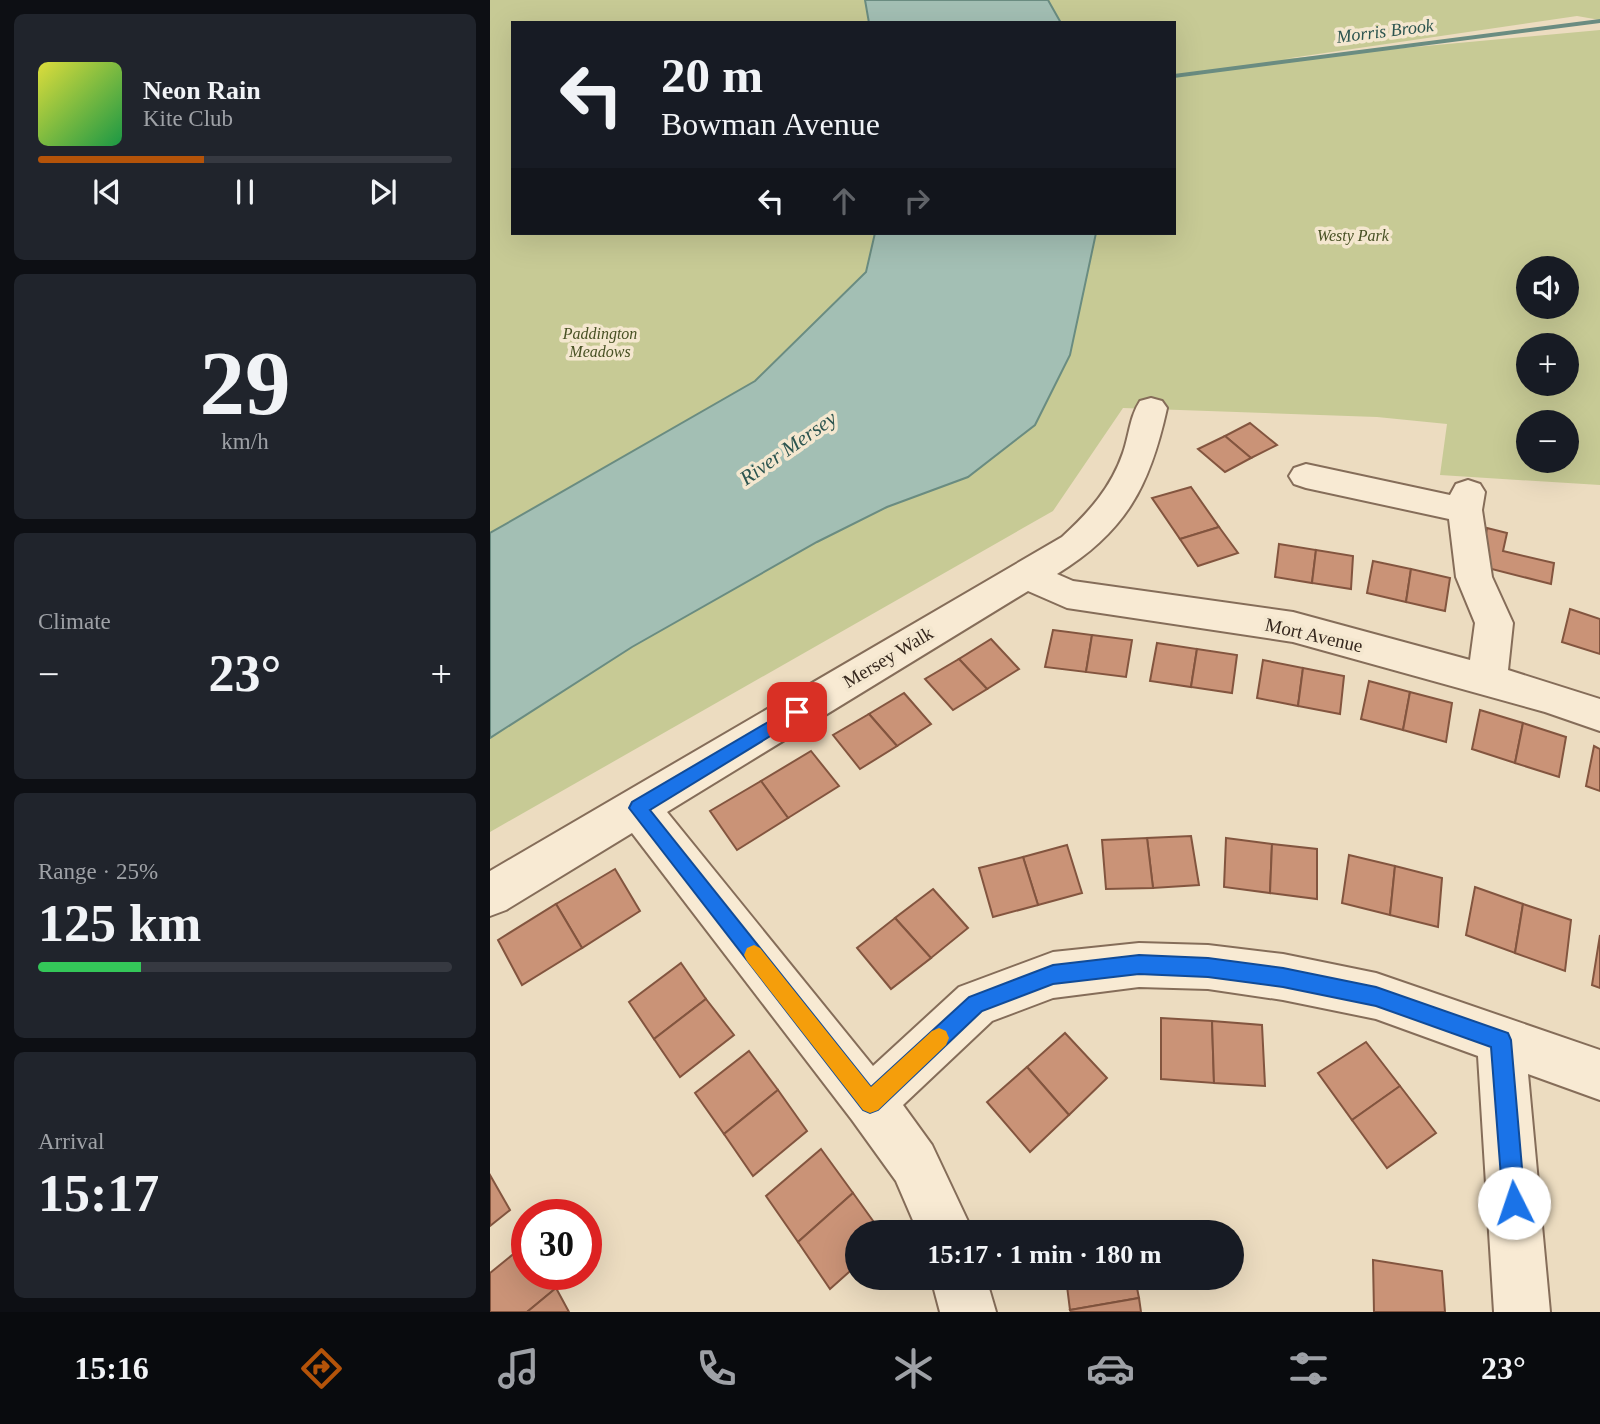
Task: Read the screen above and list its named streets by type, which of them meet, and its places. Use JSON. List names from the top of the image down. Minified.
{"streets":{"street":["Mort Avenue","Mersey Walk"]},"crossings":[["Mort Avenue","Mersey Walk"]],"water":["Morris Brook","River Mersey"],"parks":["Westy Park","Paddington Meadows"],"page":{"turn":["20 m","Bowman Avenue"],"song":["Neon Rain","Kite Club"],"map_buttons":["+","−"],"tile":[["29","km/h"],"Climate",["Range · 25%","125 km"],["Arrival","15:17"]],"heat":["−","23°","+"],"limit":"30","trip":"15:17 · 1 min · 180 m","tabs":["15:16","23°"]}}
